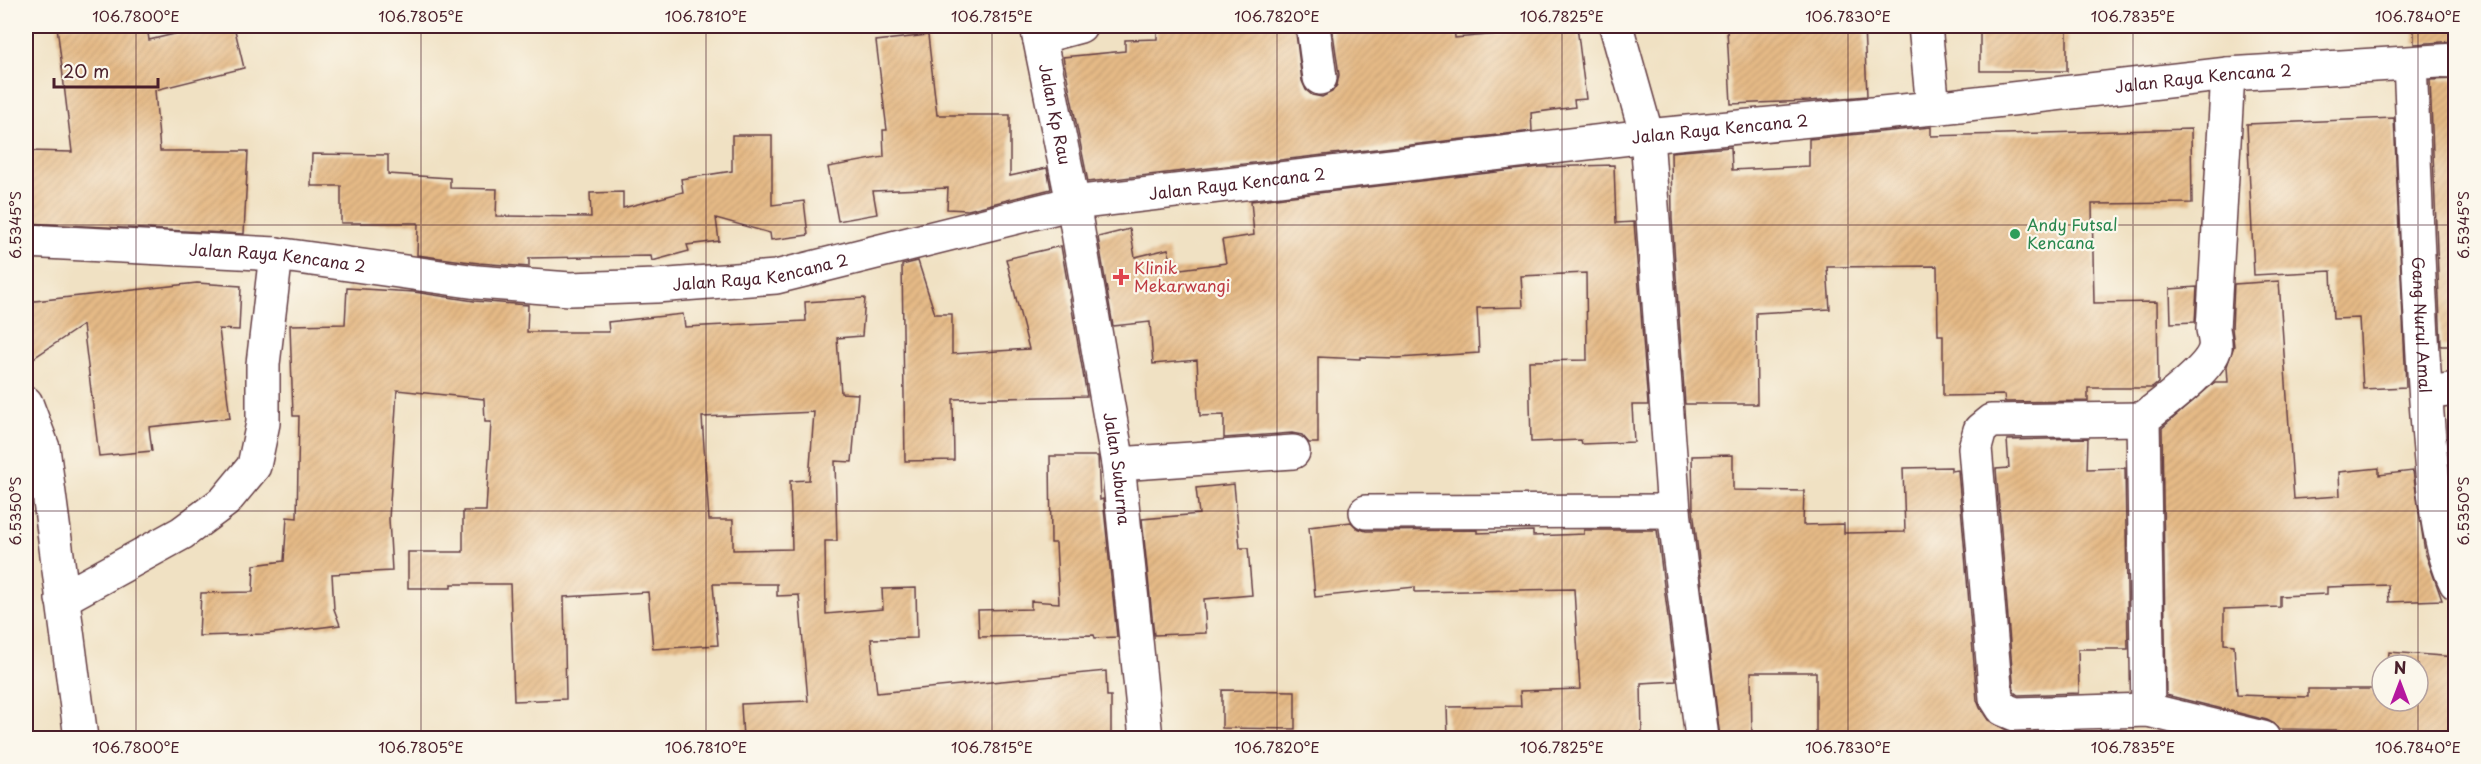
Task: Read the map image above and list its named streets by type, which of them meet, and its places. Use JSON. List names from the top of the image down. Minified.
{"streets":{"street":["Jalan Raya Kencana 2","Jalan Kp Rau","Gang Nurul Amal","Jalan Suburna"]},"crossings":[["Jalan Raya Kencana 2","Jalan Kp Rau"],["Jalan Raya Kencana 2","Gang Nurul Amal"],["Jalan Raya Kencana 2","Jalan Suburna"],["Jalan Kp Rau","Jalan Suburna"]],"places":{"other":["Andy Futsal Kencana"],"health":["Klinik Mekarwangi"]},"scale_bar":"20 m","north":"top","coordinates":["106.7800°E","106.7805°E","106.7810°E","106.7815°E","106.7820°E","106.7825°E","106.7830°E","106.7835°E","106.7840°E","6.5345°S","6.5350°S"]}
